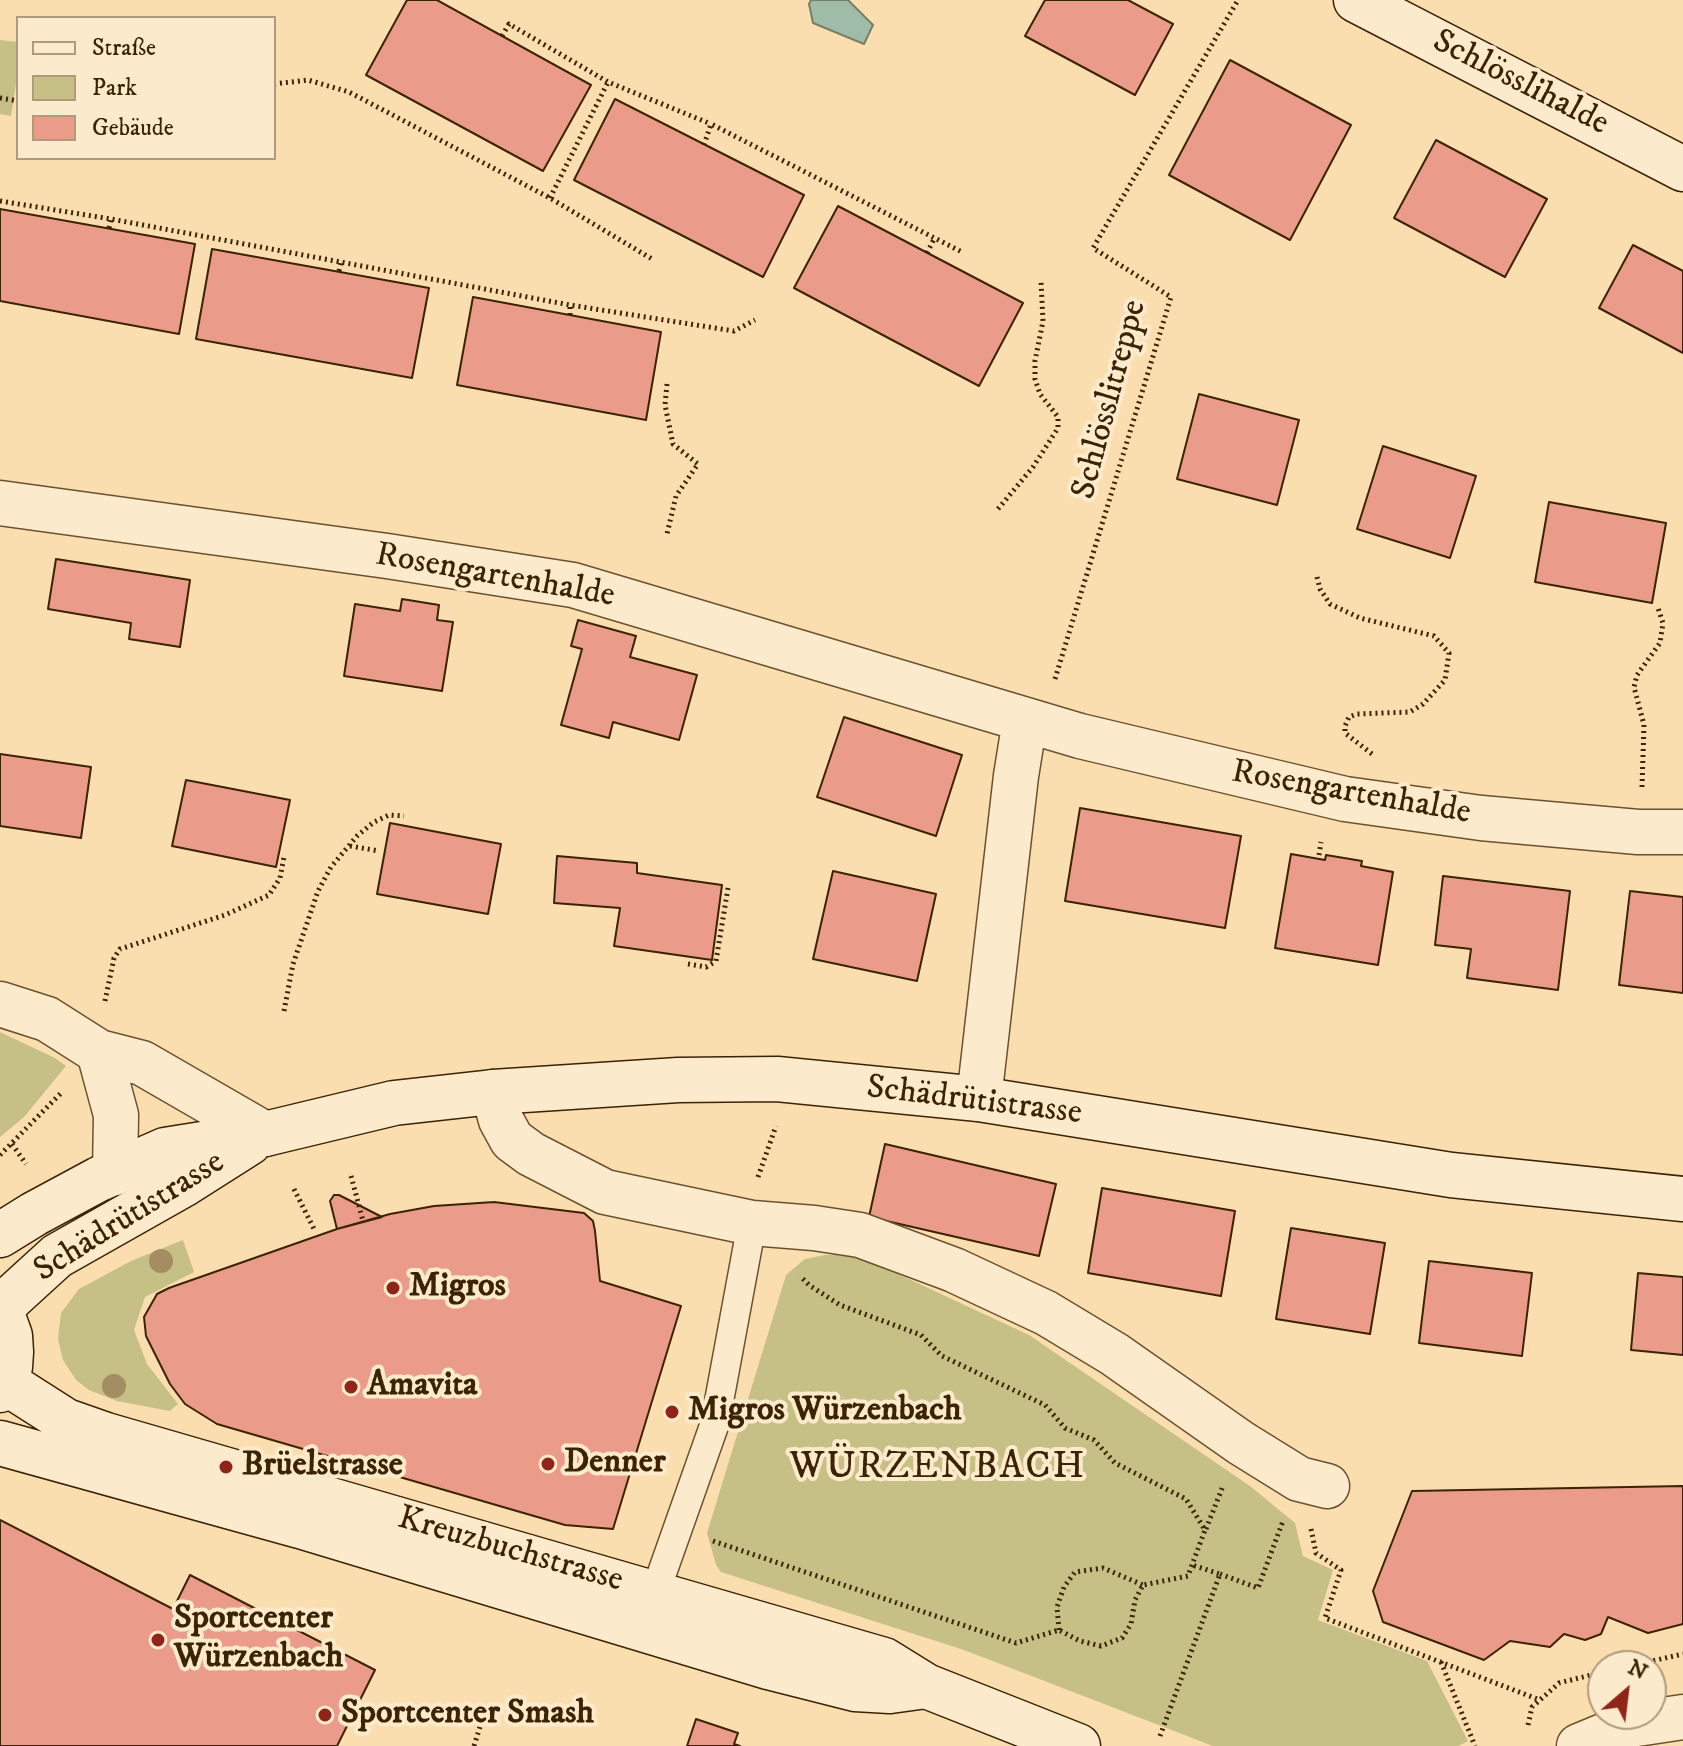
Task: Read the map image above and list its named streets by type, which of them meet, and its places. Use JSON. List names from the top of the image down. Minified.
{"streets":{"street":["Schlösslihalde","Rosengartenhalde","Schädrütistrasse","Kreuzbuchstrasse"],"path":["Schlösslitreppe"]},"crossings":[["Schlösslitreppe","Rosengartenhalde"]],"districts":["WÜRZENBACH"],"places":["Migros","Amavita","Migros Würzenbach","Denner","Brüelstrasse","Sportcenter Würzenbach","Sportcenter Smash"],"legend":["Straße","Park","Gebäude"],"north":"top right"}
